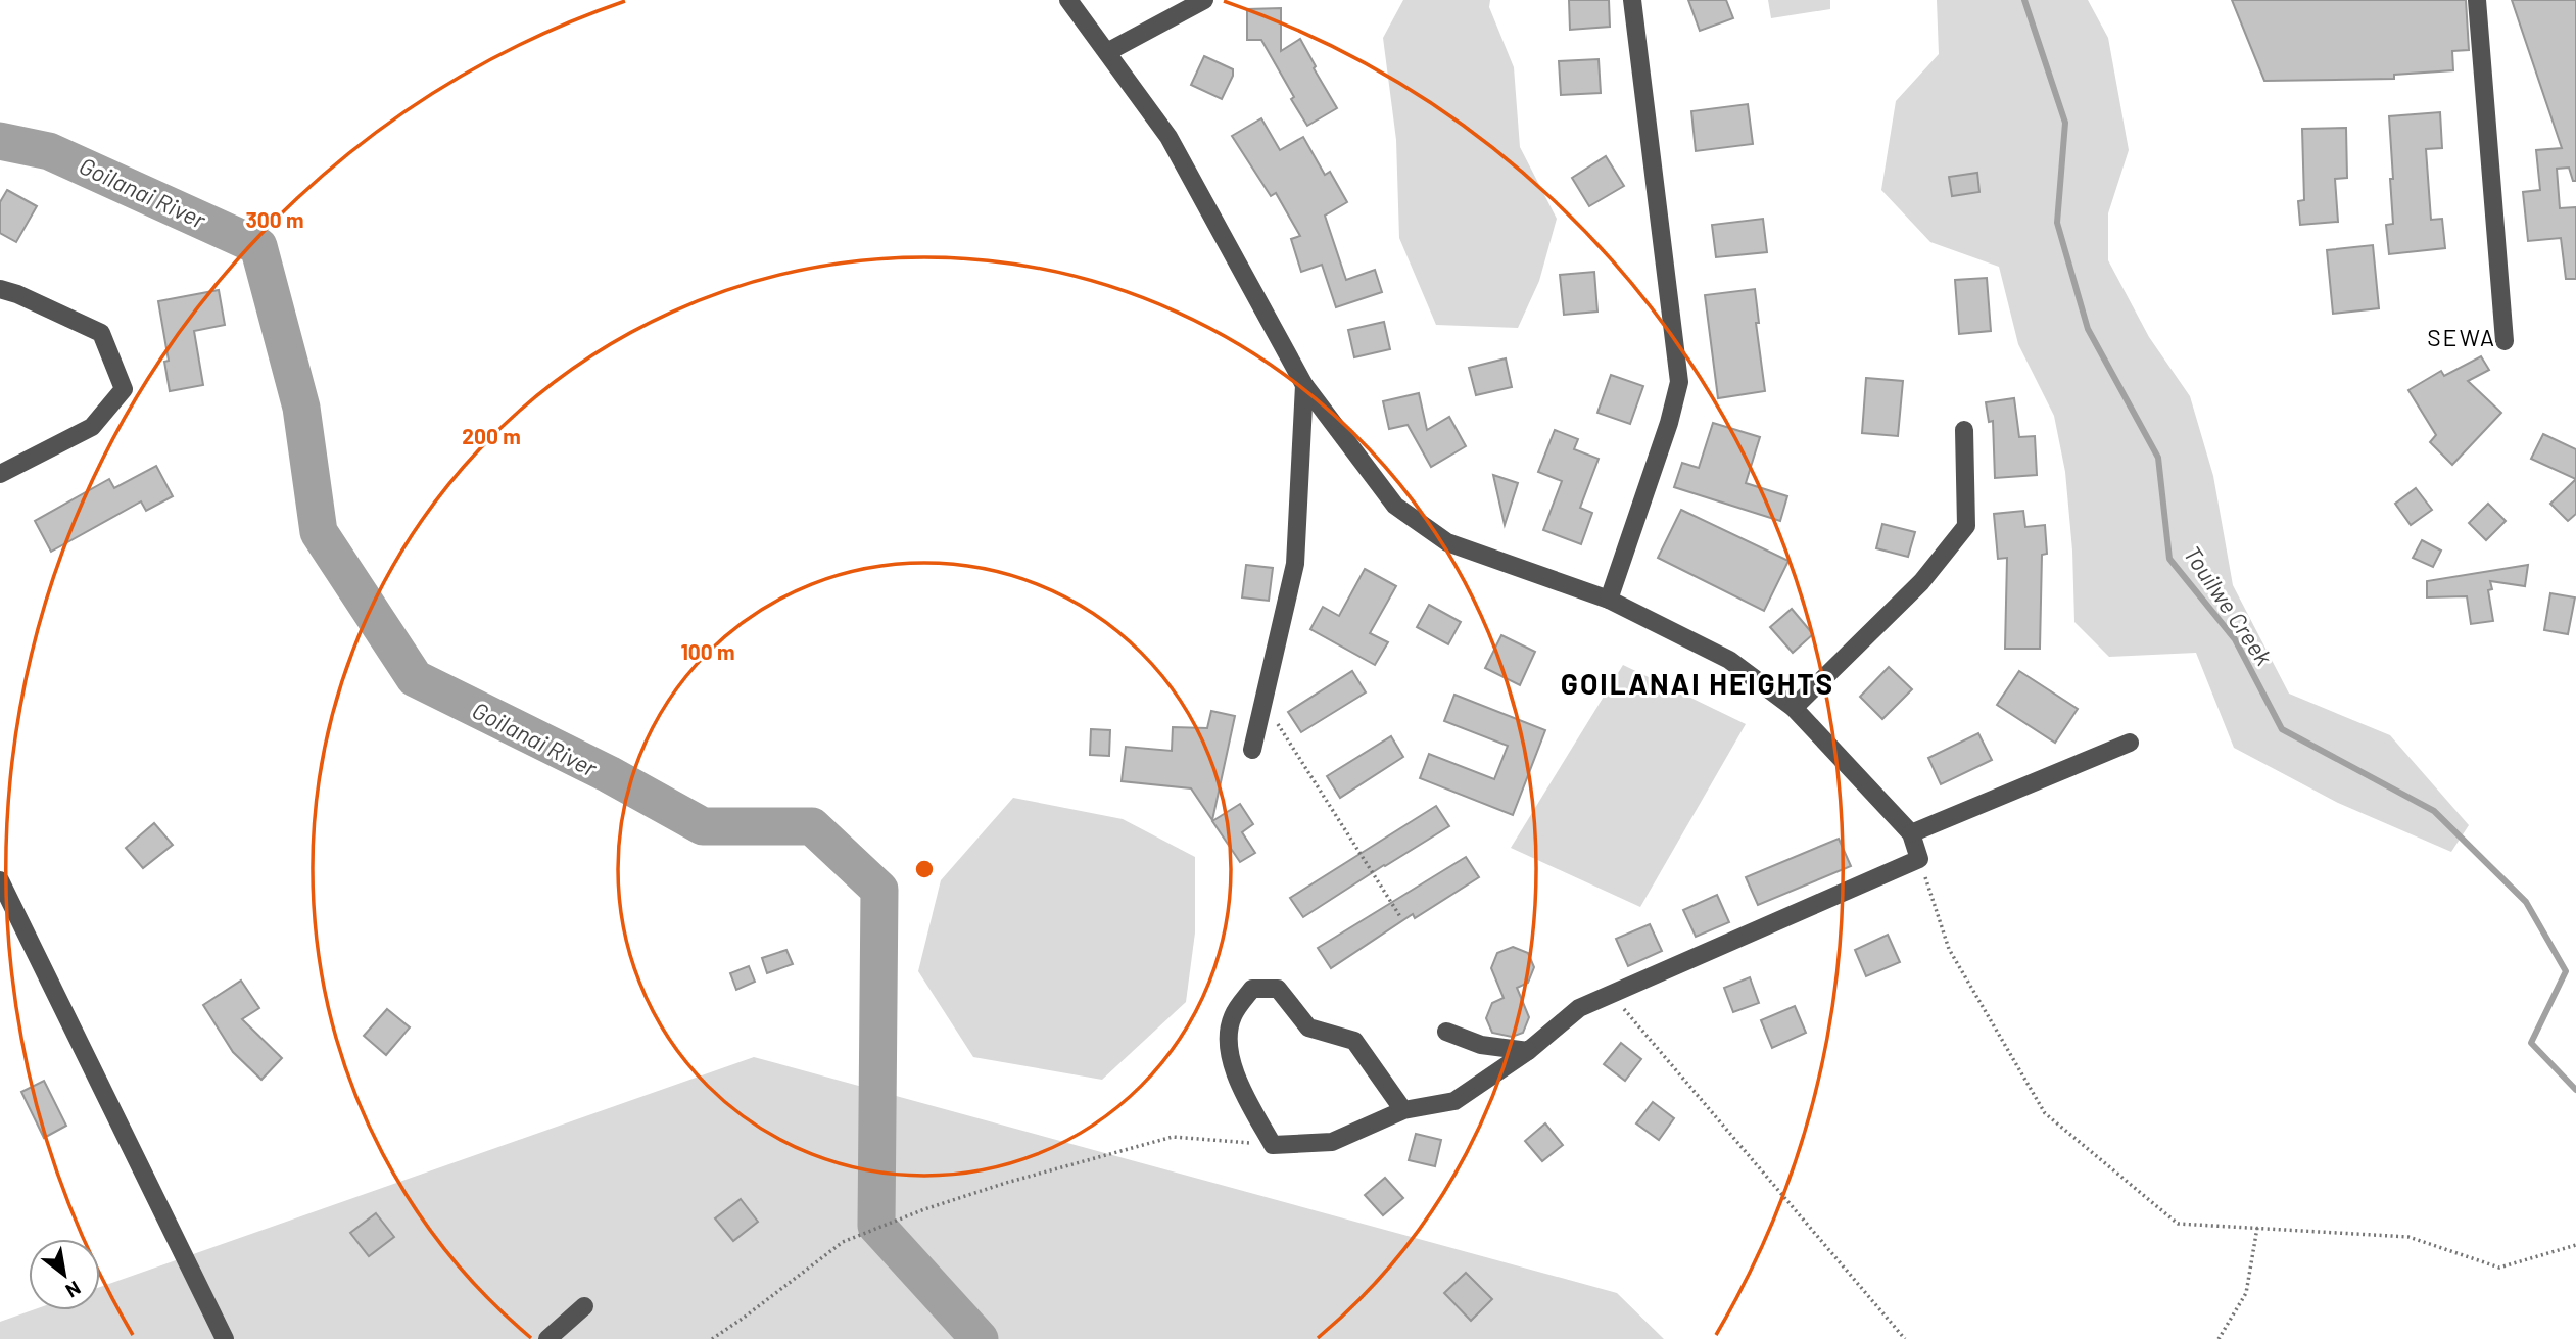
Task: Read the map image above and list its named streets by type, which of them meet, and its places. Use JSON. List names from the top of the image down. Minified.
{"districts":["SEWA","GOILANAI HEIGHTS"],"water":["Goilanai River","Touilwe Creek"],"north":"bottom right","rings":["300 m","200 m","100 m"]}
